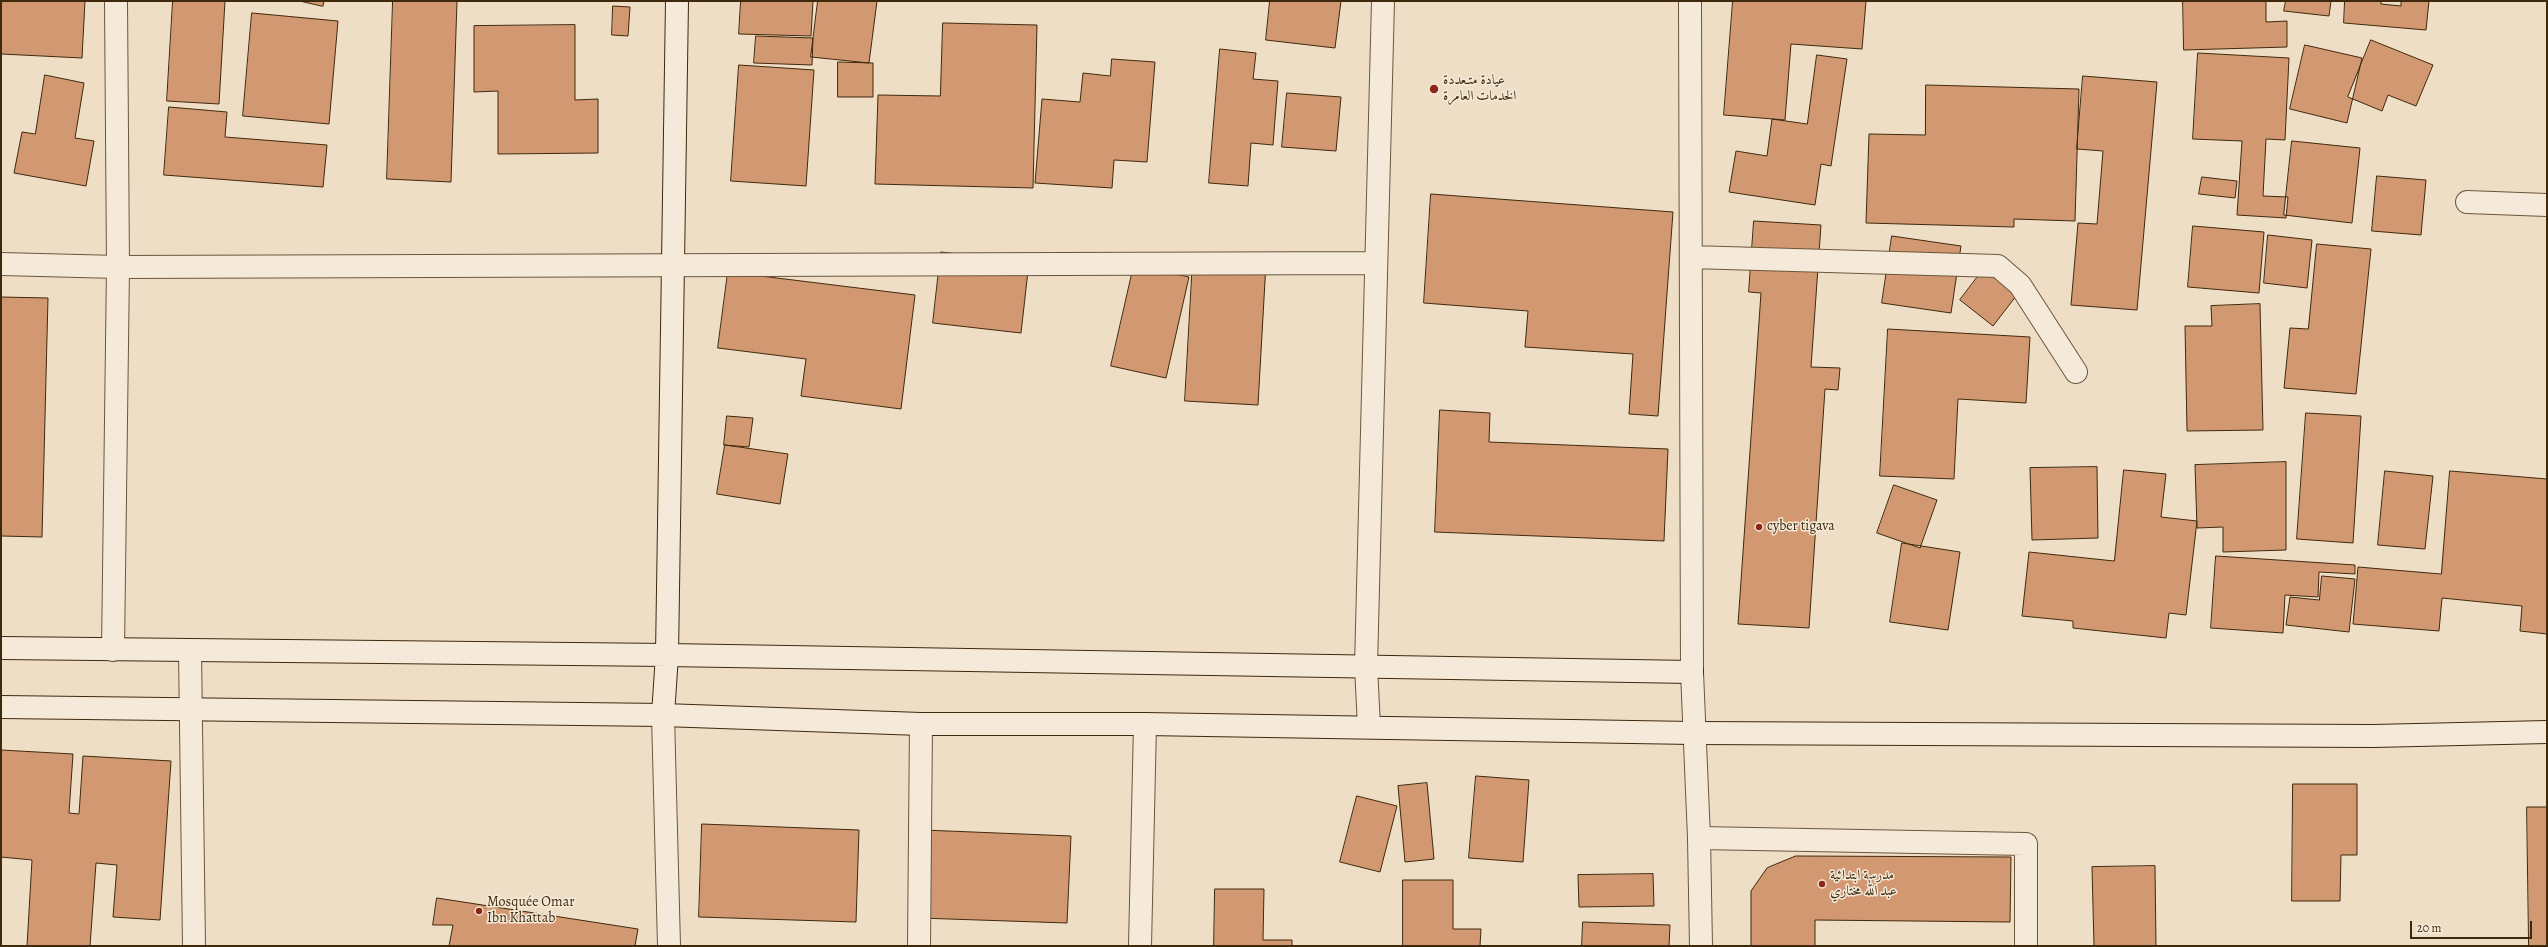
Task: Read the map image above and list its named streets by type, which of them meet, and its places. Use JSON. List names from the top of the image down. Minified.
{"places":["عيادة متـعددة الخدمات العامرة","cyber tigava","مدرسة ابتدائية عبد الله مختاري","Mosquée Omar Ibn Khattab"],"scale_bar":"20 m"}
